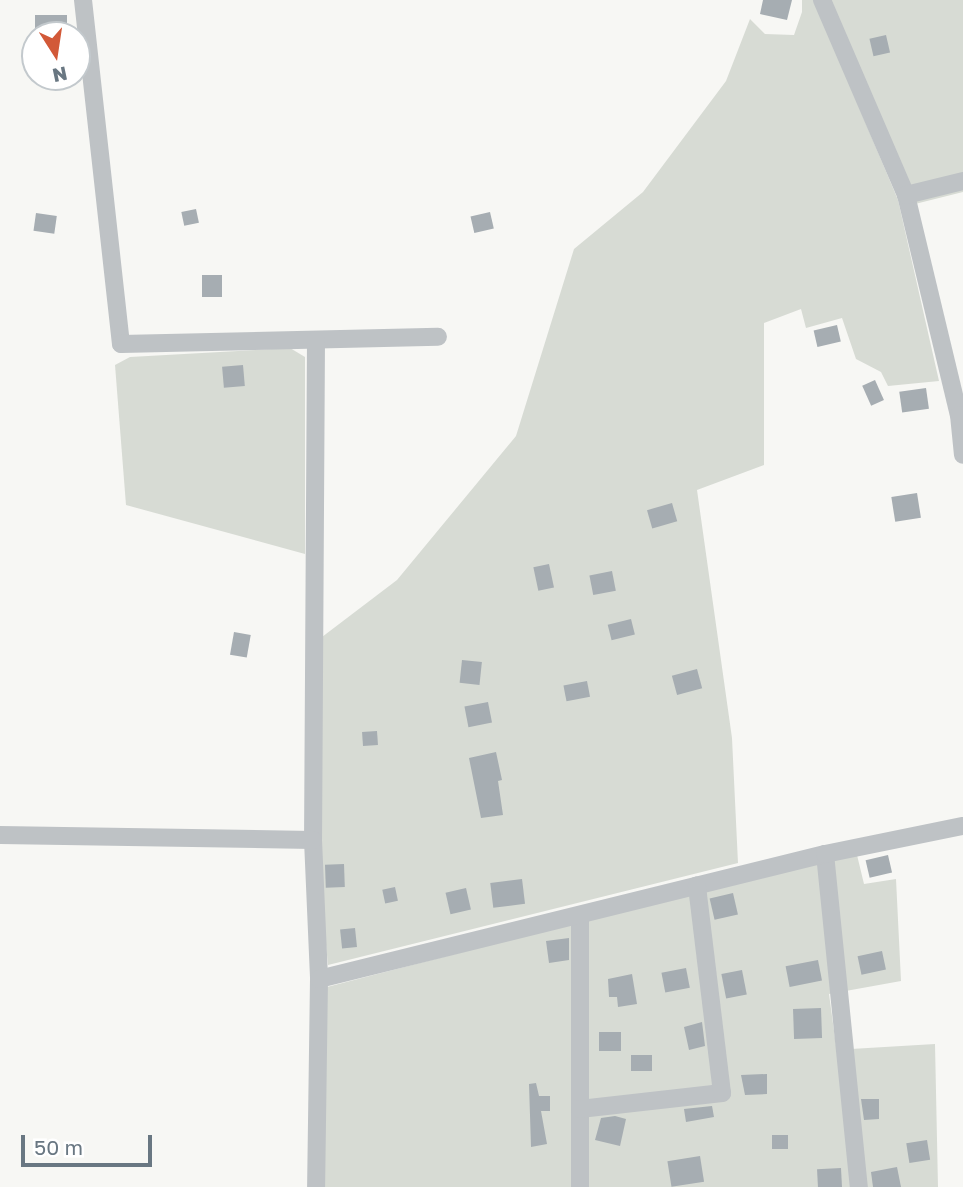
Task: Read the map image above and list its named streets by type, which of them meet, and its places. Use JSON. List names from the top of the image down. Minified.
{"scale_bar":"50 m","north":"bottom"}
